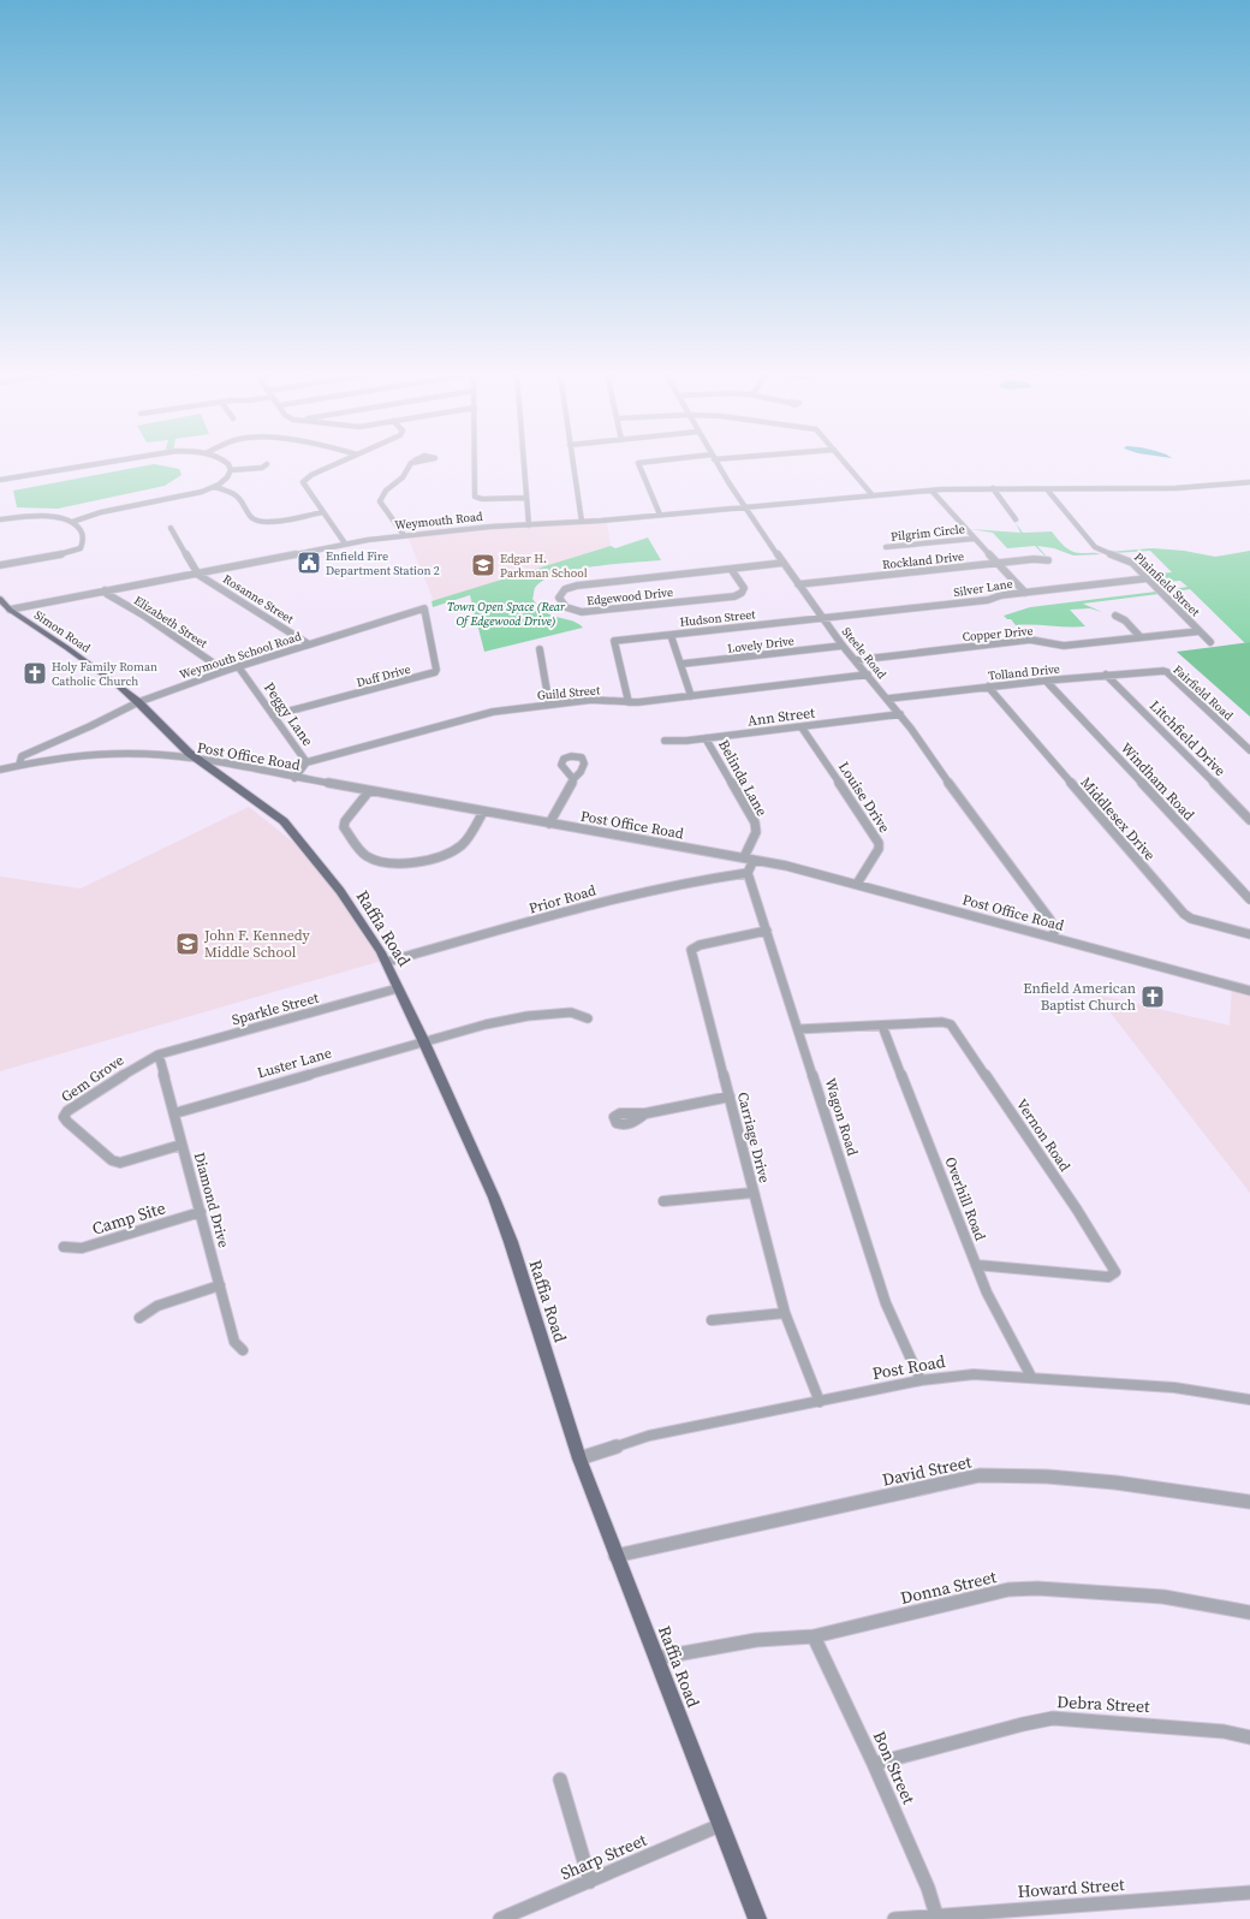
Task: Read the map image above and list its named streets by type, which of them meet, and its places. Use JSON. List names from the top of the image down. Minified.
{"streets":{"main road":["Simon Road","Raffia Road"],"street":["Weymouth Road","Pilgrim Circle","Rockland Drive","Plainfield Street","Silver Lane","Edgewood Drive","Rosanne Street","Hudson Street","Elizabeth Street","Copper Drive","Lovely Drive","Steele Road","Weymouth School Road","Tolland Drive","Duff Drive","Guild Street","Fairfield Road","Peggy Lane","Ann Street","Litchfield Drive","Post Office Road","Belinda Lane","Windham Road","Louise Drive","Middlesex Drive","Prior Road","Sparkle Street","Luster Lane","Gem Grove","Wagon Road","Vernon Road","Carriage Drive","Overhill Road","Diamond Drive","Camp Site","Post Road","David Street","Donna Street","Debra Street","Bon Street","Sharp Street","Howard Street"]},"crossings":[["Weymouth Road","Plainfield Street"],["Weymouth Road","Rosanne Street"],["Weymouth Road","Elizabeth Street"],["Weymouth Road","Simon Road"],["Weymouth Road","Steele Road"],["Rockland Drive","Steele Road"],["Plainfield Street","Silver Lane"],["Plainfield Street","Copper Drive"],["Silver Lane","Hudson Street"],["Silver Lane","Steele Road"],["Edgewood Drive","Steele Road"],["Rosanne Street","Weymouth School Road"],["Hudson Street","Steele Road"],["Hudson Street","Guild Street"],["Elizabeth Street","Weymouth School Road"],["Simon Road","Weymouth School Road"],["Simon Road","Post Office Road"],["Simon Road","Raffia Road"],["Copper Drive","Steele Road"],["Lovely Drive","Steele Road"],["Steele Road","Tolland Drive"],["Steele Road","Guild Street"],["Steele Road","Ann Street"],["Steele Road","Post Office Road"],["Weymouth School Road","Duff Drive"],["Weymouth School Road","Peggy Lane"],["Weymouth School Road","Post Office Road"],["Tolland Drive","Fairfield Road"],["Tolland Drive","Litchfield Drive"],["Tolland Drive","Windham Road"],["Tolland Drive","Middlesex Drive"],["Duff Drive","Peggy Lane"],["Guild Street","Peggy Lane"],["Peggy Lane","Post Office Road"],["Ann Street","Belinda Lane"],["Ann Street","Louise Drive"],["Post Office Road","Belinda Lane"],["Post Office Road","Louise Drive"],["Post Office Road","Raffia Road"],["Prior Road","Raffia Road"],["Prior Road","Wagon Road"],["Raffia Road","Sparkle Street"],["Raffia Road","Luster Lane"],["Raffia Road","Post Road"],["Raffia Road","David Street"],["Raffia Road","Donna Street"],["Raffia Road","Sharp Street"],["Sparkle Street","Gem Grove"],["Sparkle Street","Diamond Drive"],["Luster Lane","Diamond Drive"],["Gem Grove","Diamond Drive"],["Wagon Road","Vernon Road"],["Wagon Road","Carriage Drive"],["Wagon Road","Post Road"],["Vernon Road","Overhill Road"],["Carriage Drive","Post Road"],["Overhill Road","Post Road"],["Diamond Drive","Camp Site"],["Donna Street","Bon Street"],["Debra Street","Bon Street"],["Bon Street","Howard Street"]],"parks":["Town Open Space (Rear Of Edgewood Drive)"],"places":{"public building":["Enfield Fire Department Station 2"],"school or university":["Edgar H. Parkman School","John F. Kennedy Middle School"],"church":["Holy Family Roman Catholic Church","Enfield American Baptist Church"]}}
